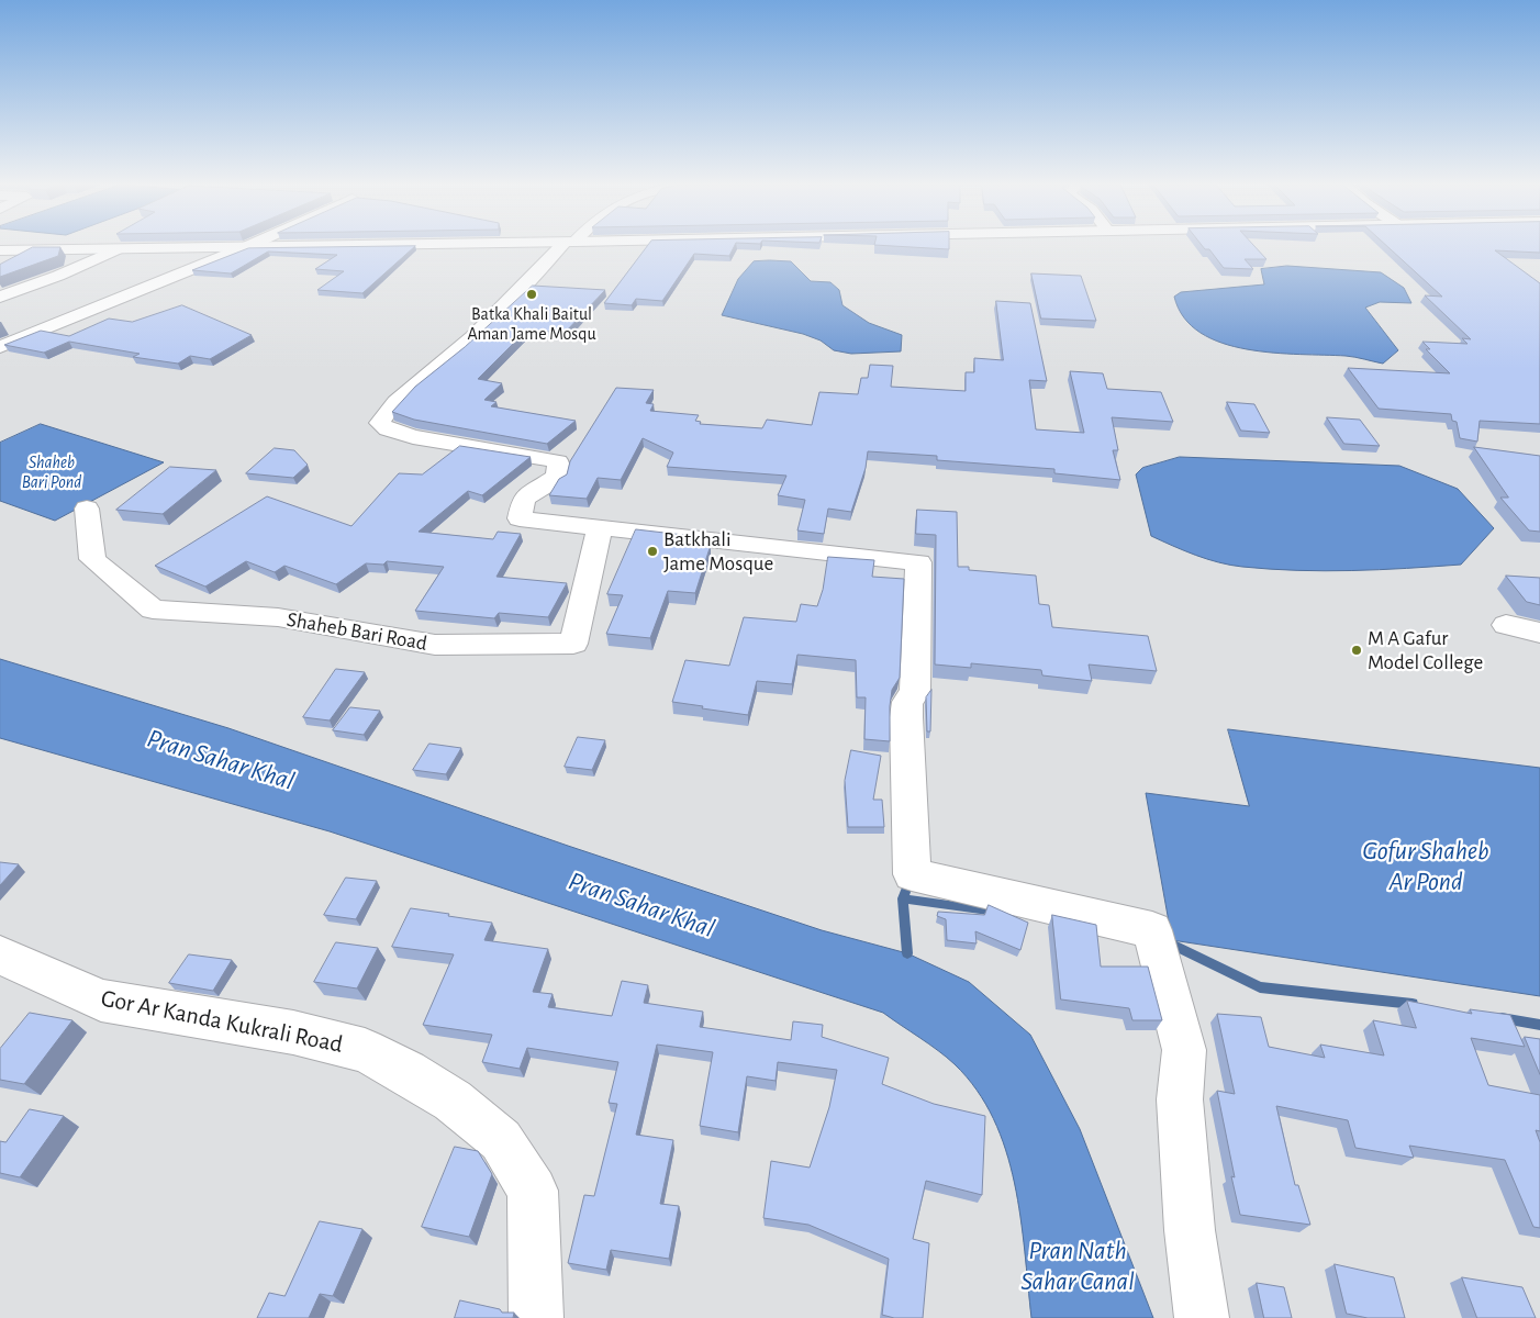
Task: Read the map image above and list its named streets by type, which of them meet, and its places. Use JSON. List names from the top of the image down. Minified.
{"streets":{"street":["Shaheb Bari Road","Gor Ar Kanda Kukrali Road"]},"water":["Shaheb Bari Pond","Pran Sahar Khal","Gofur Shaheb Ar Pond","Pran Nath Sahar Canal"],"places":["Batka Khali Baitul Aman Jame Mosqu","Batkhali Jame Mosque","M A Gafur Model College"]}
